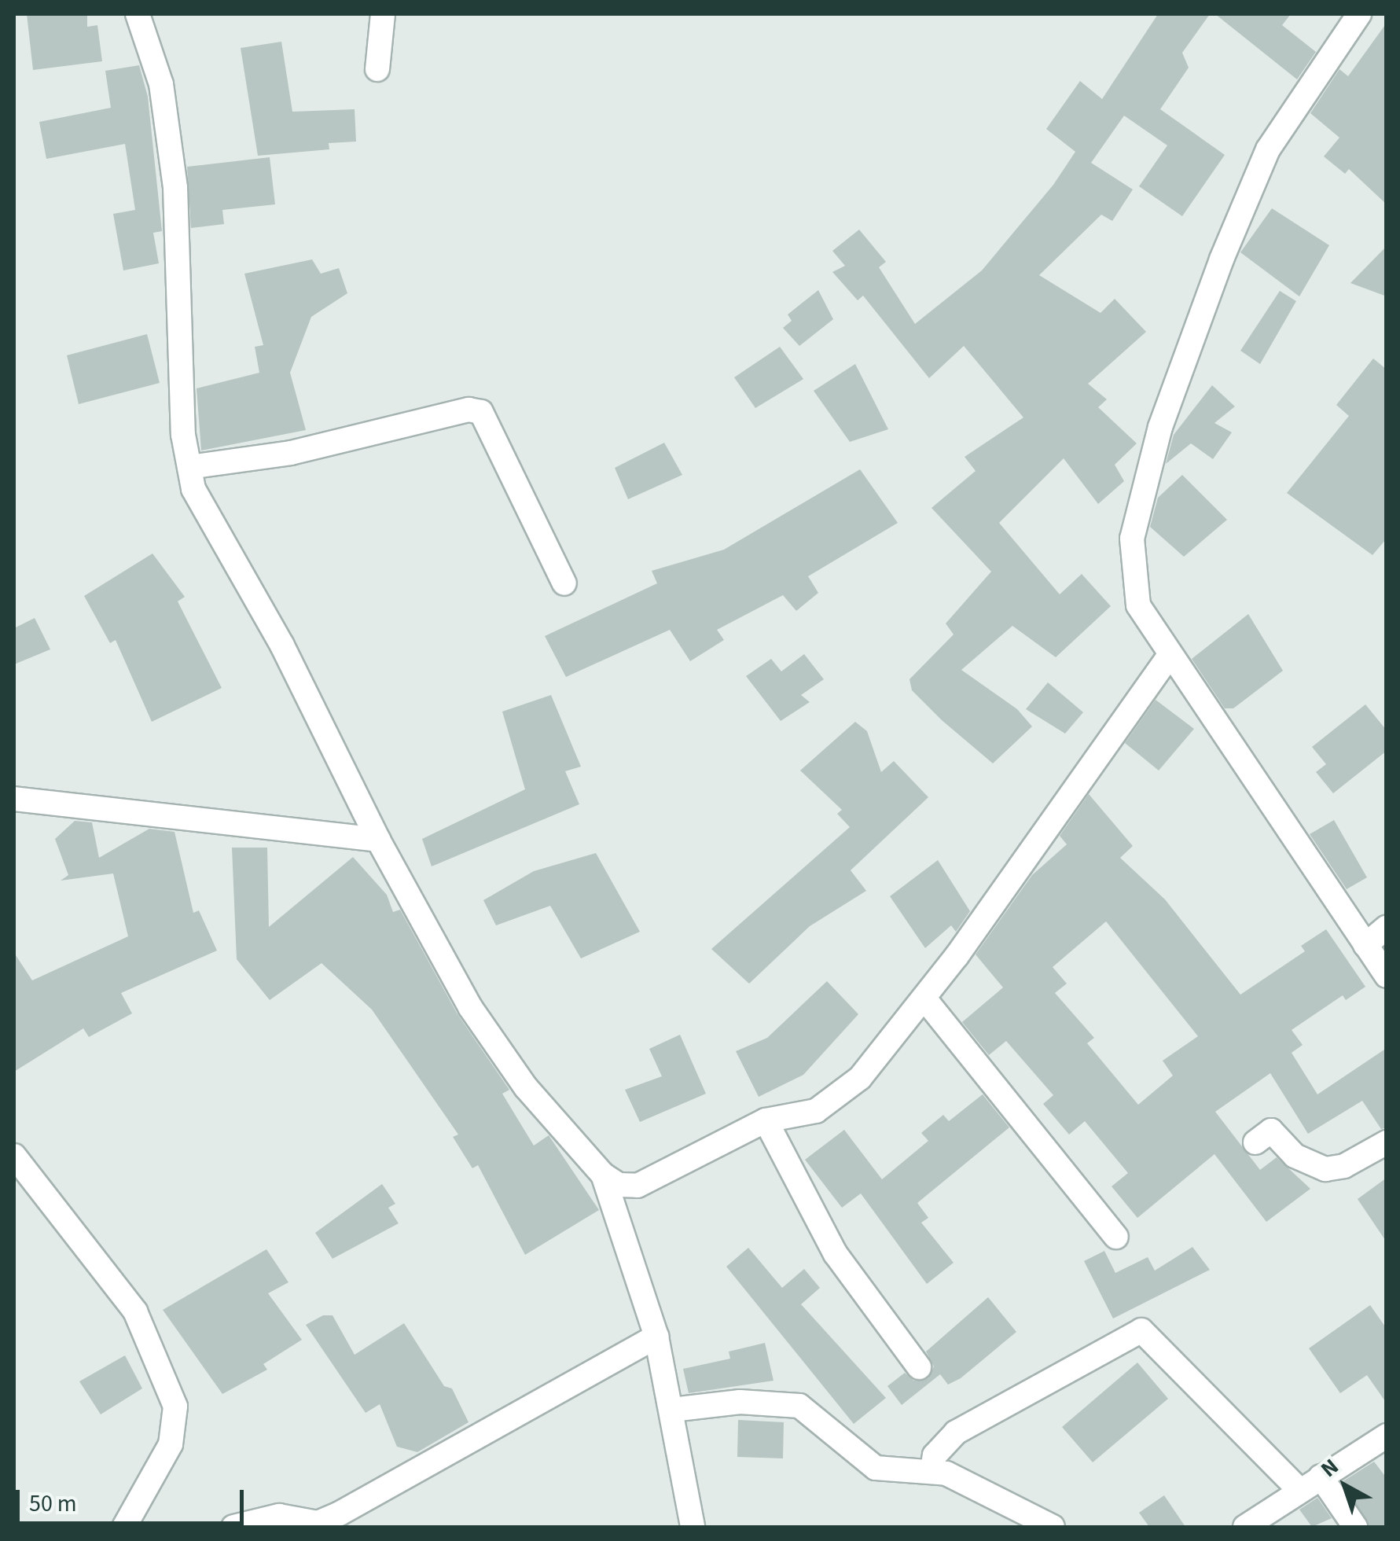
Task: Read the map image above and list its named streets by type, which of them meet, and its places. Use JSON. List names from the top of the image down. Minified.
{"scale_bar":"50 m","north":"top left"}
